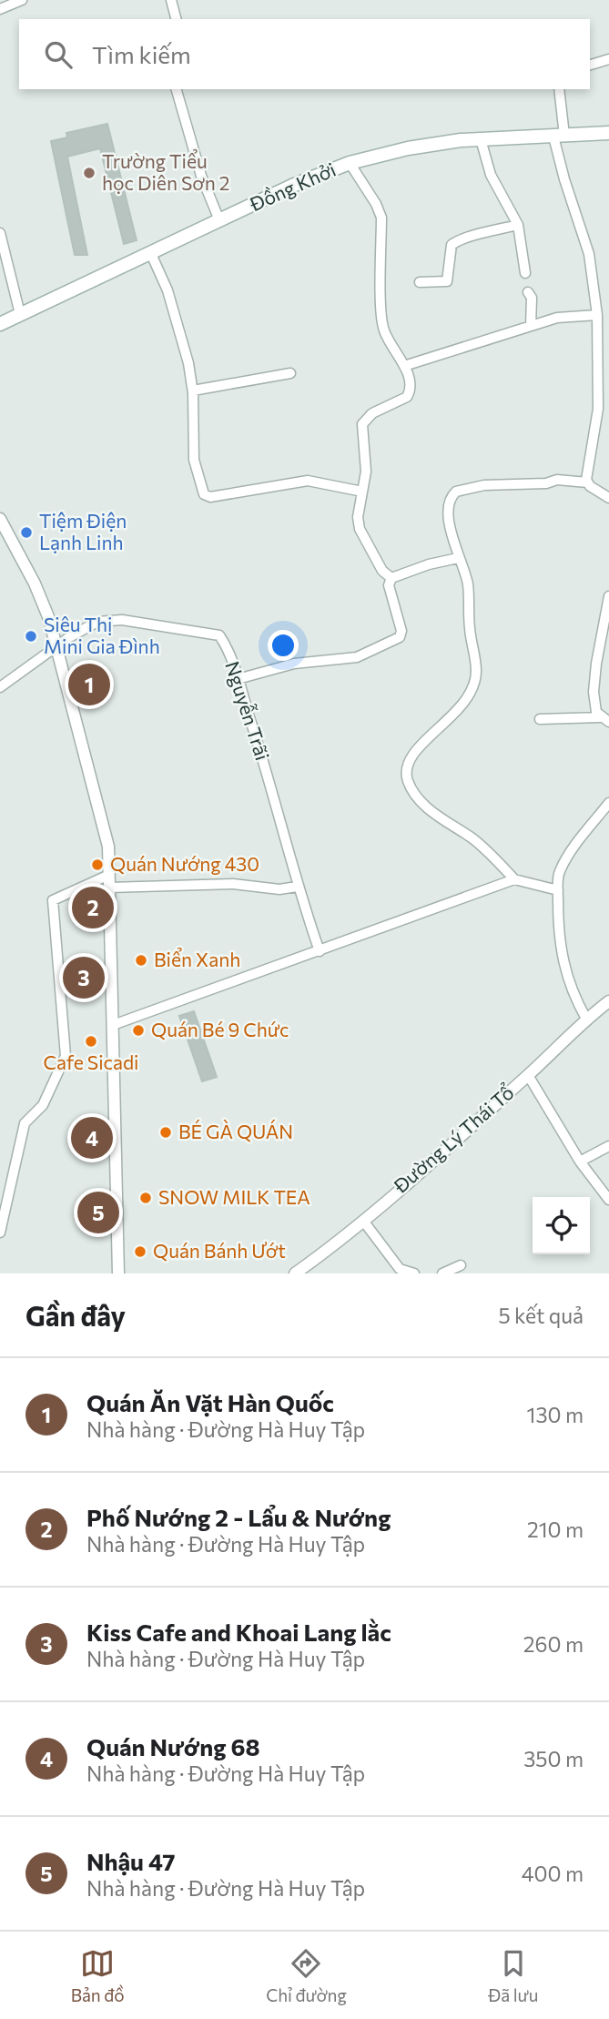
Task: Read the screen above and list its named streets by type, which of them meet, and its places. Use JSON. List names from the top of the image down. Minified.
{"streets":{"main road":["Đồng Khởi"],"street":["Nguyễn Trãi","Đường Lý Thái Tổ"]},"places":["Trường Tiểu học Diên Sơn 2","Tiệm Điện Lạnh Linh","Siêu Thị Mini Gia Đình","Quán Nướng 430","Biển Xanh","Quán Bé 9 Chức","Cafe Sicadi","BÉ GÀ QUÁN","SNOW MILK TEA","Quán Bánh Ướt"],"page":{"search":"Tìm kiếm","pins":["1","2","3","4","5"],"heading":["Gần đây","5 kết quả"],"list":[{"mark":"1","name":"Quán Ăn Vặt Hàn Quốc","note":"Nhà hàng · Đường Hà Huy Tập","value":"130 m"},{"mark":"2","name":"Phố Nướng 2 - Lẩu & Nướng","note":"Nhà hàng · Đường Hà Huy Tập","value":"210 m"},{"mark":"3","name":"Kiss Cafe and Khoai Lang lằc","note":"Nhà hàng · Đường Hà Huy Tập","value":"260 m"},{"mark":"4","name":"Quán Nướng 68","note":"Nhà hàng · Đường Hà Huy Tập","value":"350 m"},{"mark":"5","name":"Nhậu 47","note":"Nhà hàng · Đường Hà Huy Tập","value":"400 m"}],"nav":["Bản đồ","Chỉ đường","Đã lưu"]}}
